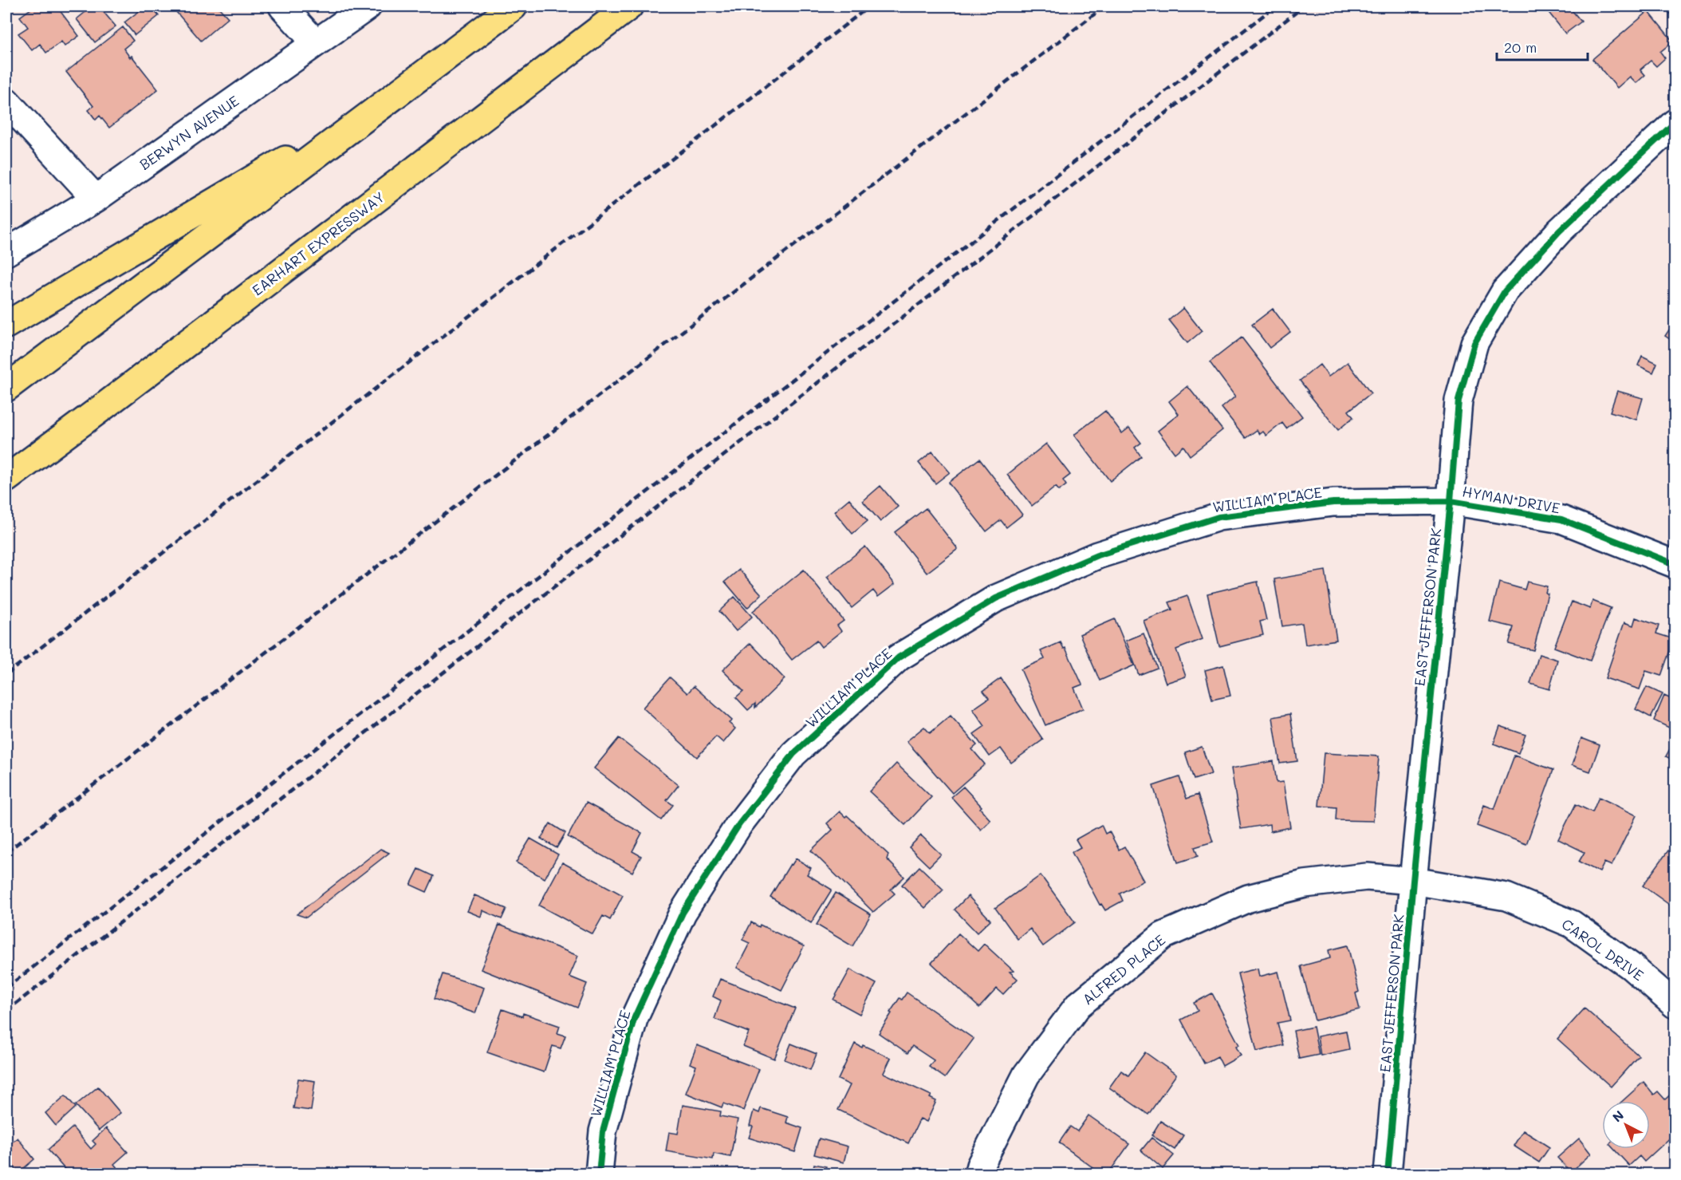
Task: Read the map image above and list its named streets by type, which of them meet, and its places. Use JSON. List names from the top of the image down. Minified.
{"streets":{"highway":["EARHART EXPRESSWAY"],"street":["BERWYN AVENUE","WILLIAM PLACE","HYMAN DRIVE","EAST JEFFERSON PARK","CAROL DRIVE","ALFRED PLACE"]},"crossings":[["WILLIAM PLACE","HYMAN DRIVE"],["WILLIAM PLACE","EAST JEFFERSON PARK"],["HYMAN DRIVE","EAST JEFFERSON PARK"],["EAST JEFFERSON PARK","CAROL DRIVE"],["EAST JEFFERSON PARK","ALFRED PLACE"],["CAROL DRIVE","ALFRED PLACE"]],"scale_bar":"20 m","north":"top left"}
